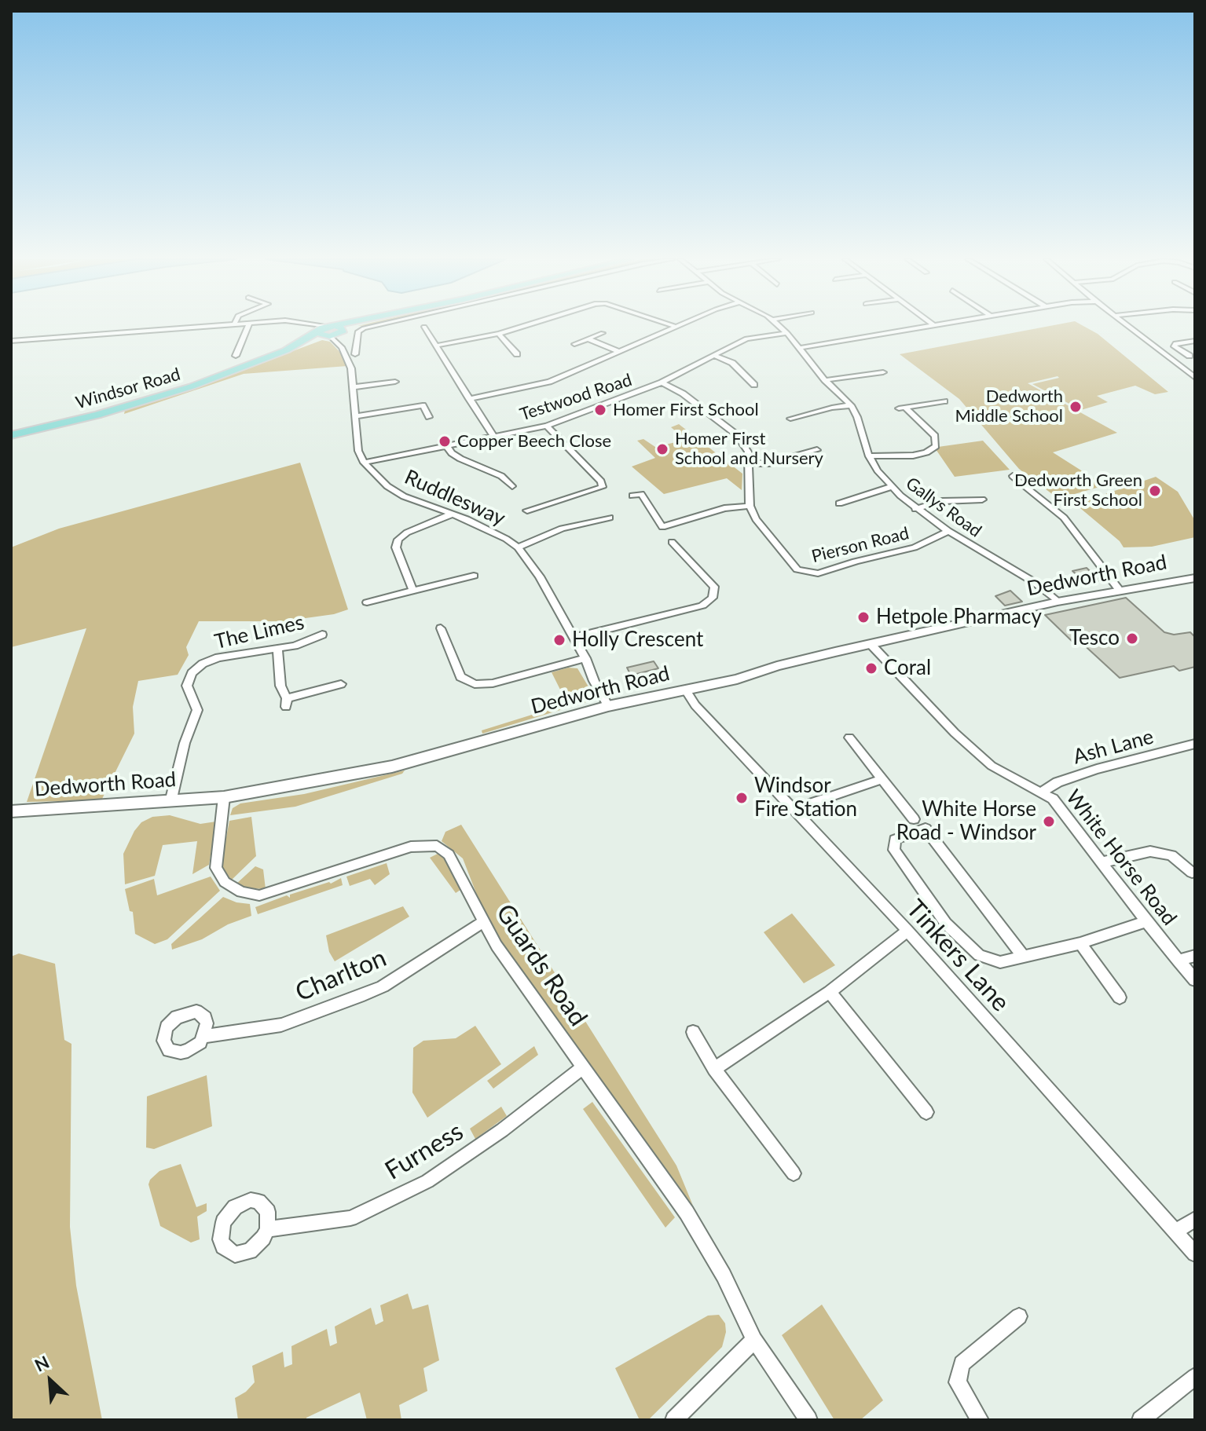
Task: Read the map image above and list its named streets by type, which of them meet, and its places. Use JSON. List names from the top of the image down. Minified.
{"streets":{"main road":["Windsor Road","Dedworth Road"],"street":["Testwood Road","Ruddlesway","Gallys Road","Pierson Road","The Limes","Ash Lane","White Horse Road","Tinkers Lane","Guards Road","Charlton","Furness"]},"crossings":[["Testwood Road","Ruddlesway"],["Testwood Road","Gallys Road"],["Ruddlesway","Dedworth Road"],["Gallys Road","Pierson Road"],["Gallys Road","Dedworth Road"],["Dedworth Road","The Limes"],["Dedworth Road","White Horse Road"],["Dedworth Road","Tinkers Lane"],["Dedworth Road","Guards Road"],["Ash Lane","White Horse Road"],["Guards Road","Charlton"],["Guards Road","Furness"]],"places":["Dedworth Middle School","Homer First School","Copper Beech Close","Homer First School and Nursery","Dedworth Green First School","Hetpole Pharmacy","Tesco","Holly Crescent","Coral","Windsor Fire Station","White Horse Road - Windsor"],"north":"top left"}
